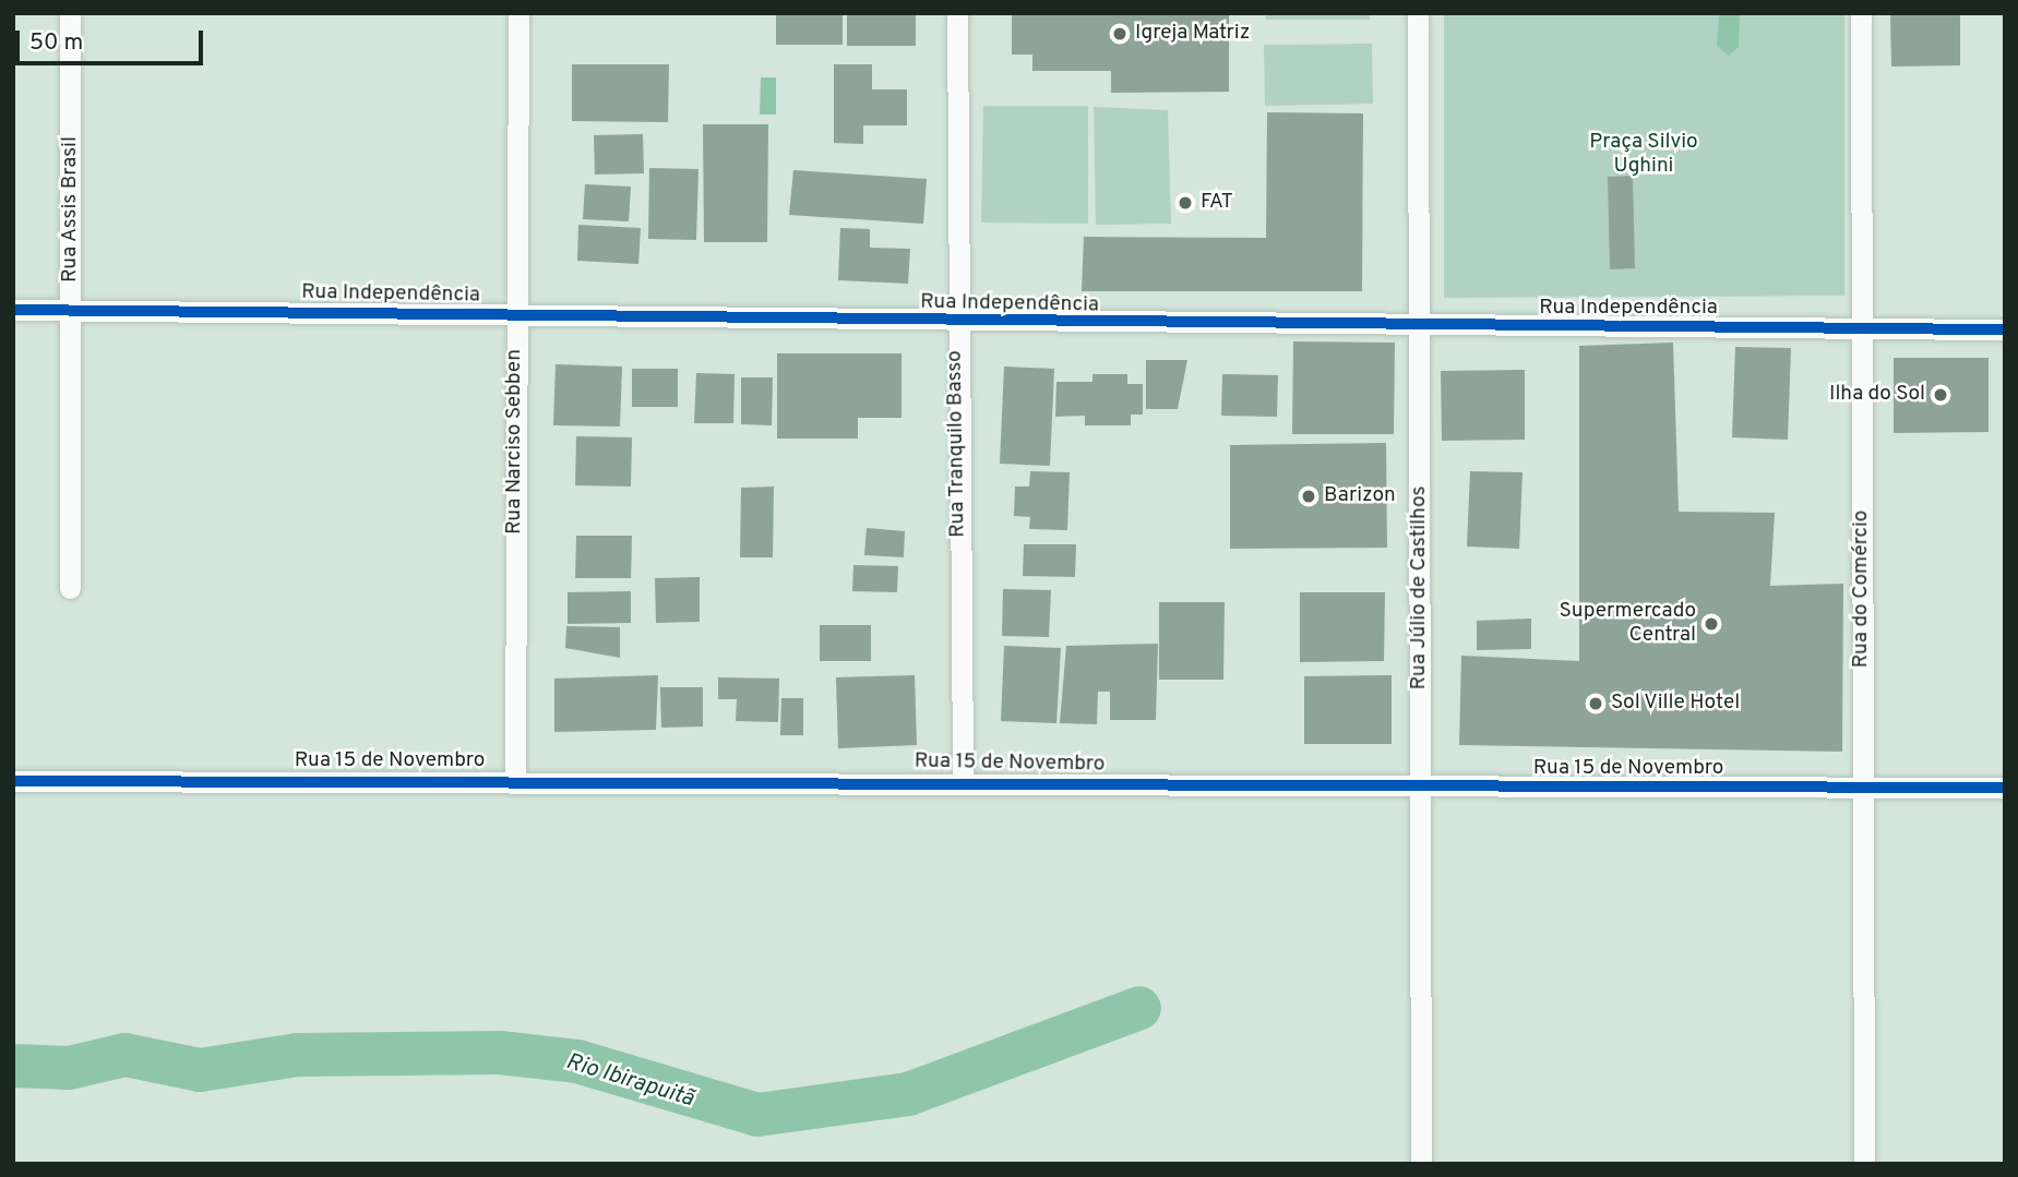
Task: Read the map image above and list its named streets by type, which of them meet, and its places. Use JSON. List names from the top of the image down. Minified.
{"streets":{"street":["Rua Assis Brasil","Rua Independência","Rua Narciso Sebben","Rua Tranquilo Basso","Rua Júlio de Castilhos","Rua do Comércio","Rua 15 de Novembro"]},"crossings":[["Rua Assis Brasil","Rua Independência"],["Rua Independência","Rua Narciso Sebben"],["Rua Independência","Rua Tranquilo Basso"],["Rua Independência","Rua Júlio de Castilhos"],["Rua Independência","Rua do Comércio"],["Rua Narciso Sebben","Rua 15 de Novembro"],["Rua Tranquilo Basso","Rua 15 de Novembro"],["Rua Júlio de Castilhos","Rua 15 de Novembro"],["Rua do Comércio","Rua 15 de Novembro"]],"water":["Rio Ibirapuitã"],"parks":["Praça Silvio Ughini"],"places":["Igreja Matriz","FAT","Ilha do Sol","Barizon","Supermercado Central","Sol Ville Hotel"],"scale_bar":"50 m"}
